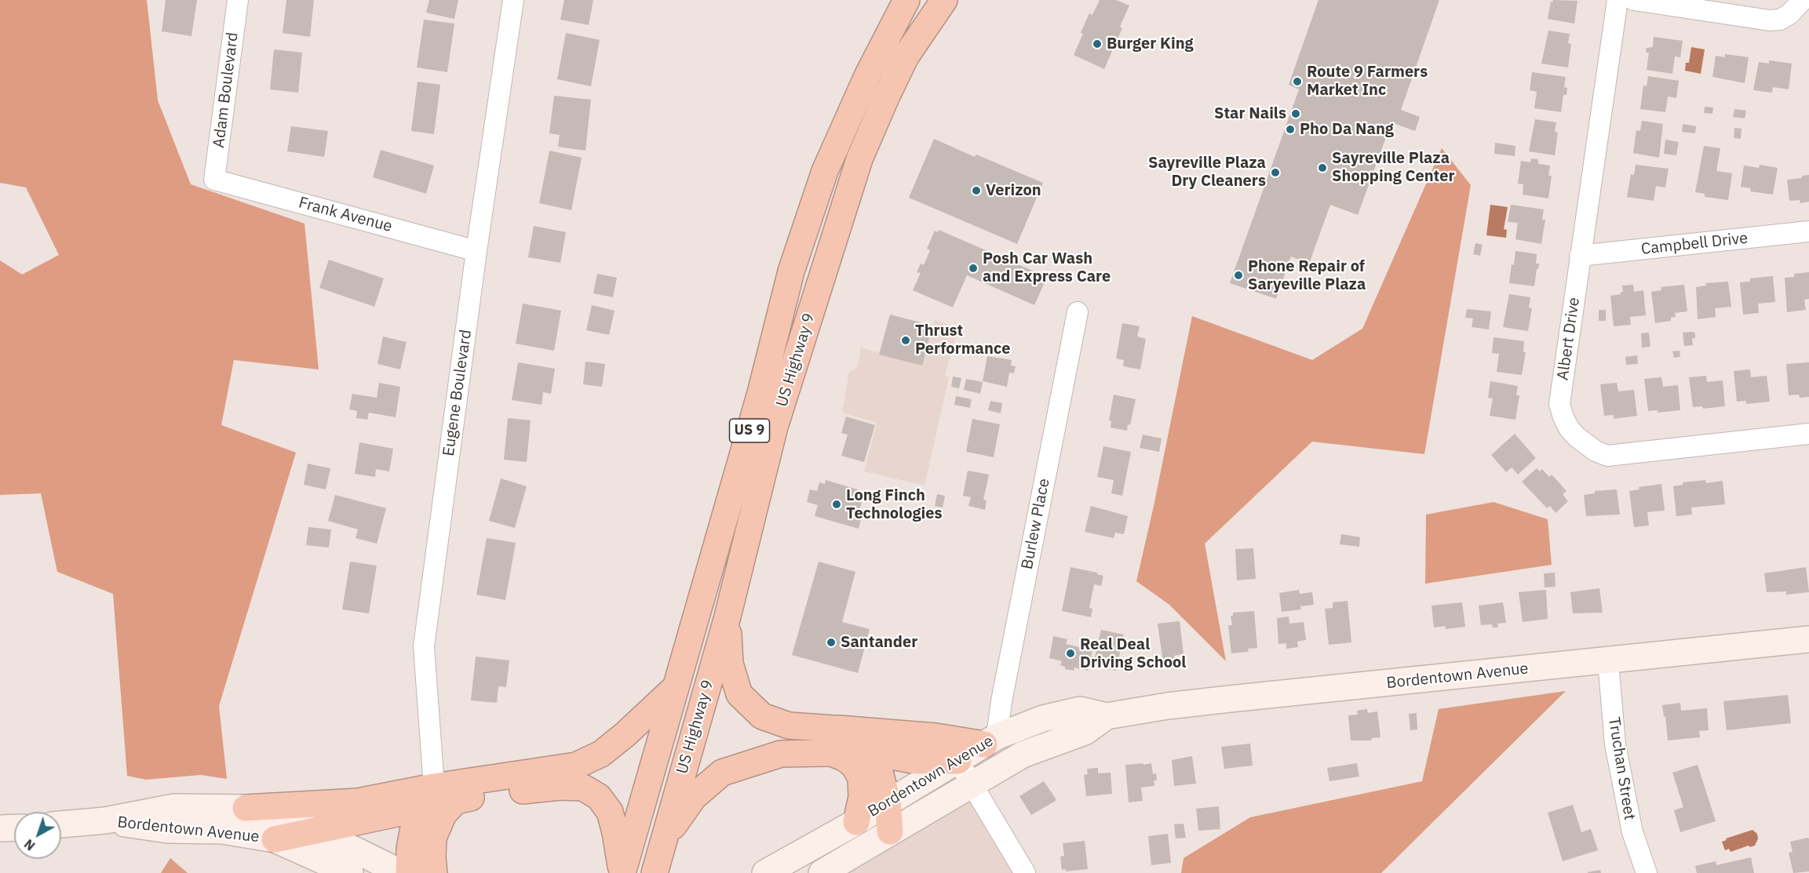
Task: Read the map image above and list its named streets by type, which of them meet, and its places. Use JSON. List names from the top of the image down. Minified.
{"streets":{"highway":["US Highway 9","US 9"],"street":["Adam Boulevard","Frank Avenue","Campbell Drive","Albert Drive","Eugene Boulevard","Burlew Place","Bordentown Avenue","Truchan Street"]},"crossings":[["Adam Boulevard","Frank Avenue"],["Frank Avenue","Eugene Boulevard"],["Campbell Drive","Albert Drive"],["Burlew Place","Bordentown Avenue"],["Bordentown Avenue","Truchan Street"]],"places":["Burger King","Route 9 Farmers Market Inc","Star Nails","Pho Da Nang","Sayreville Plaza Shopping Center","Sayreville Plaza Dry Cleaners","Verizon","Posh Car Wash and Express Care","Phone Repair of Saryeville Plaza","Thrust Performance","Long Finch Technologies","Santander","Real Deal Driving School"],"north":"bottom left"}
